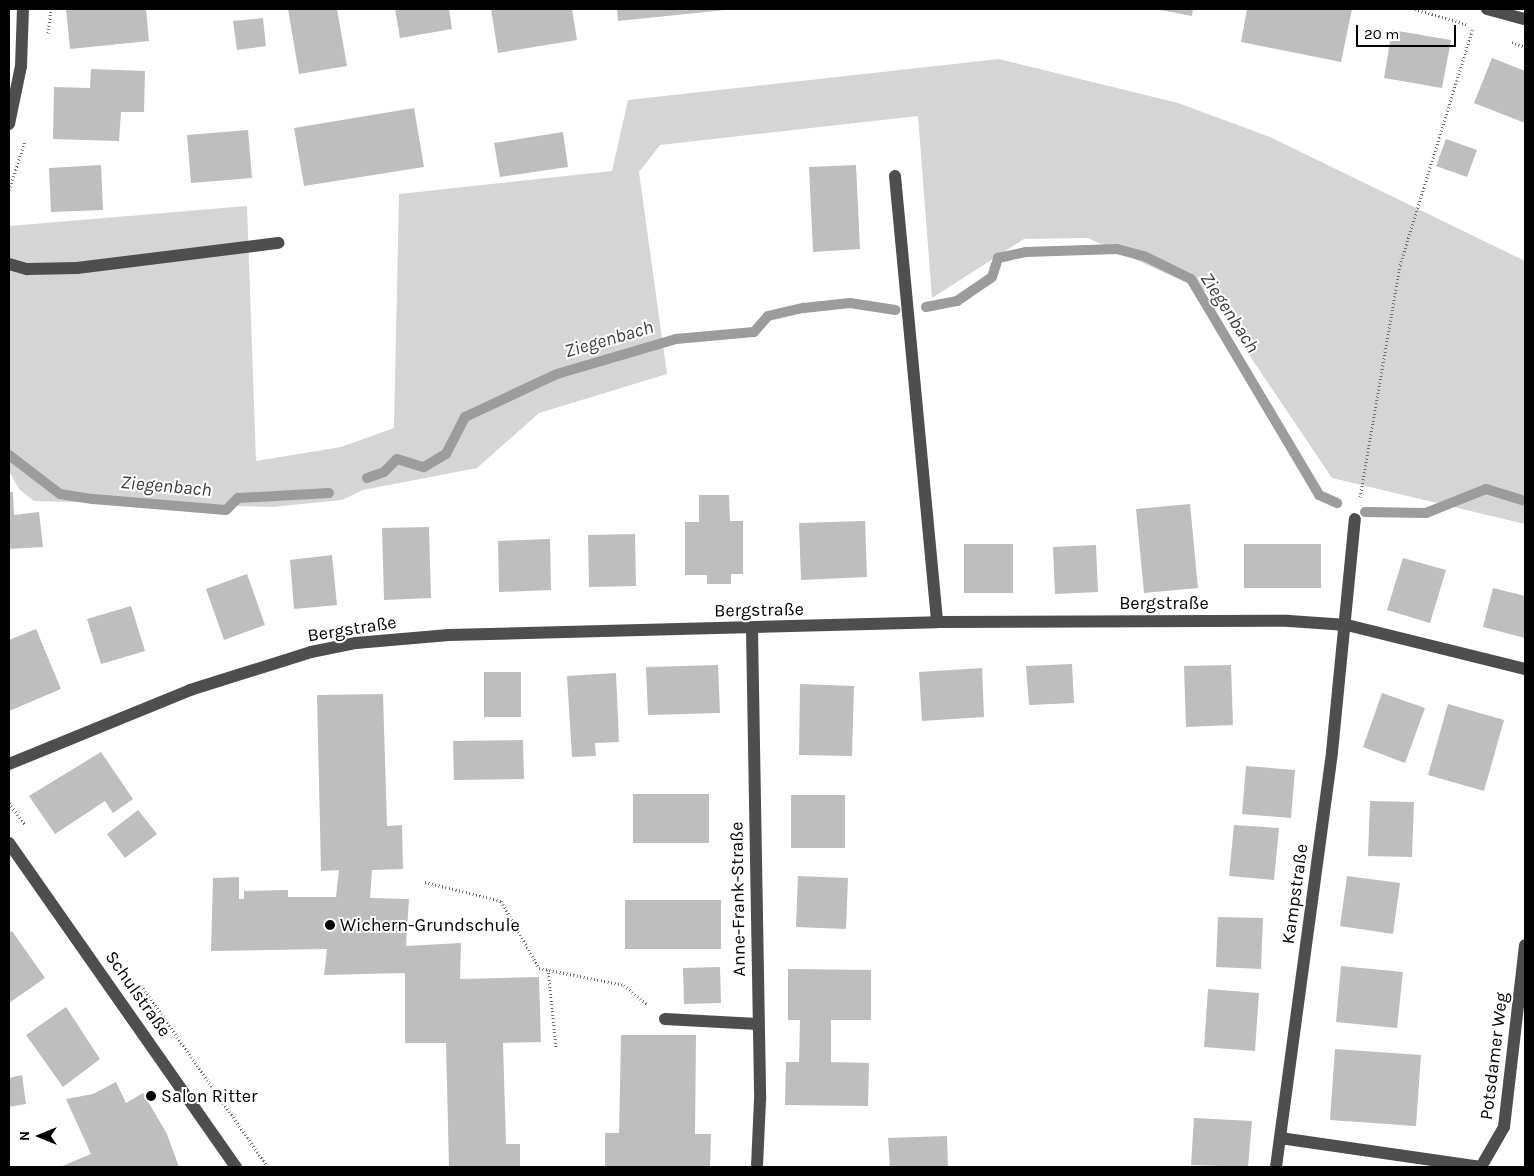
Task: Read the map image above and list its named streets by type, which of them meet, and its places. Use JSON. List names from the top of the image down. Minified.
{"streets":{"street":["Bergstraße","Kampstraße","Anne-Frank-Straße","Schulstraße","Potsdamer Weg"]},"crossings":[["Bergstraße","Kampstraße"],["Bergstraße","Anne-Frank-Straße"],["Kampstraße","Potsdamer Weg"]],"water":["Ziegenbach"],"places":["Wichern-Grundschule","Salon Ritter"],"scale_bar":"20 m","north":"left"}
